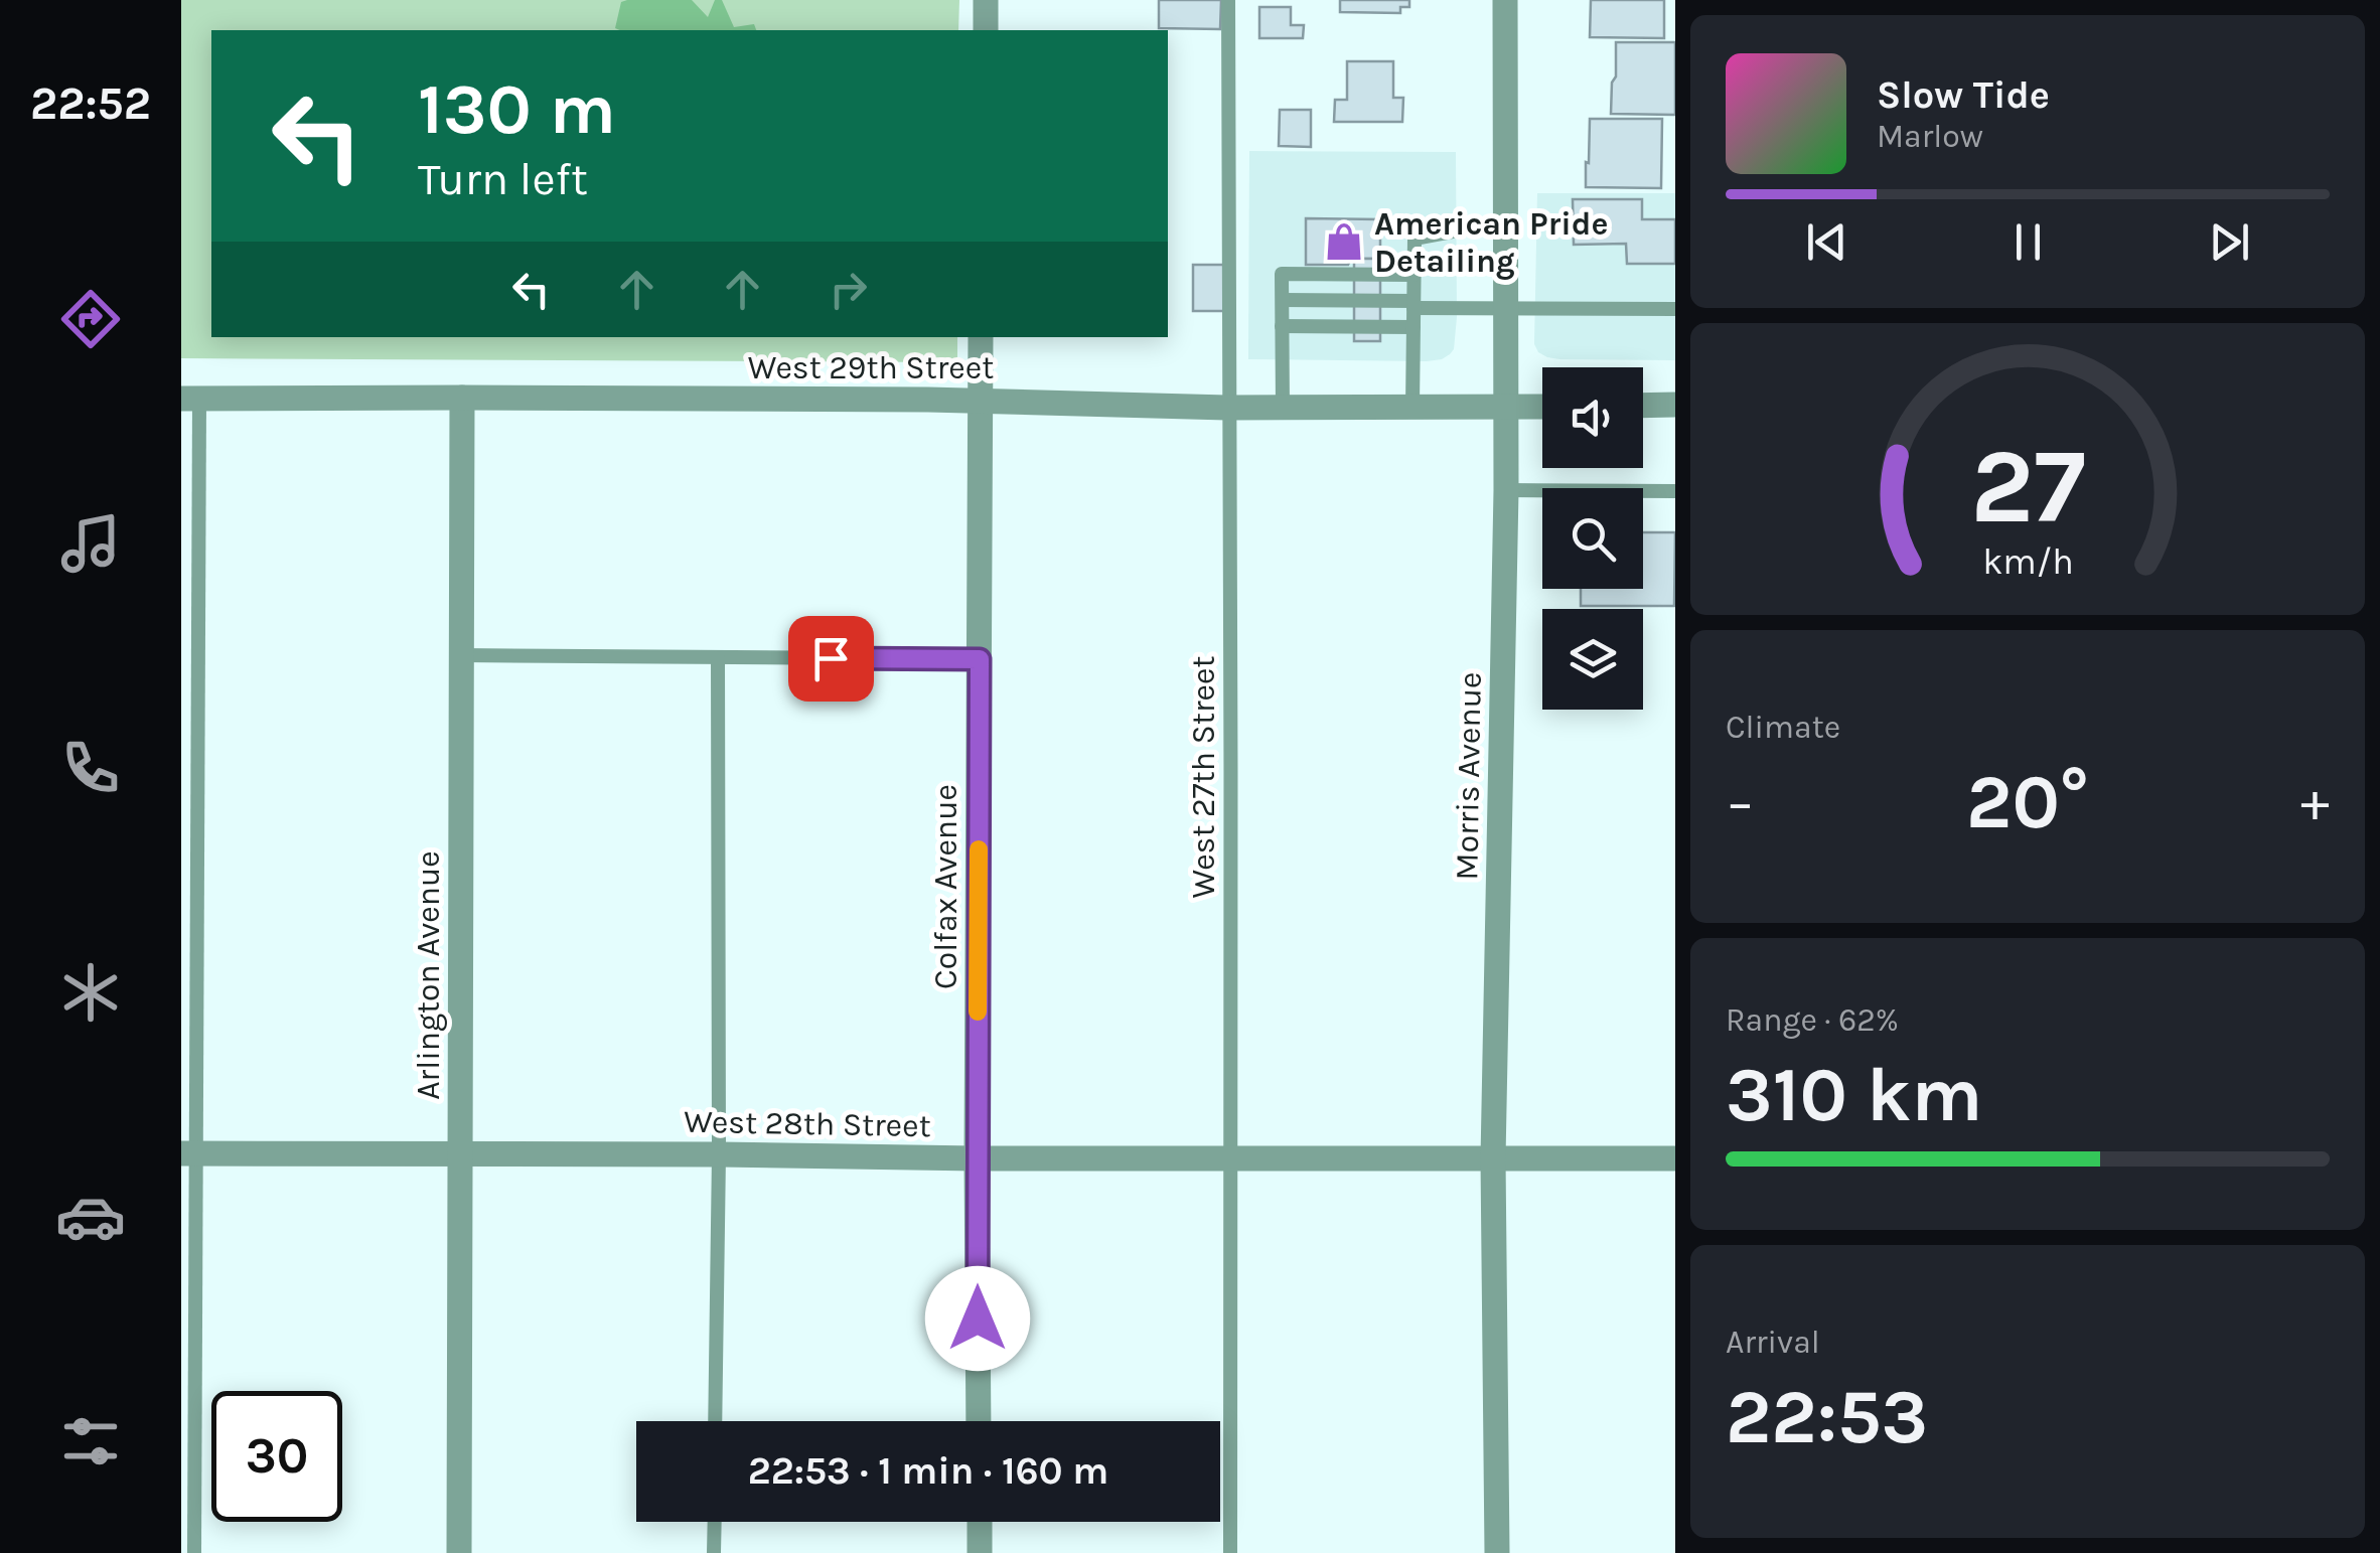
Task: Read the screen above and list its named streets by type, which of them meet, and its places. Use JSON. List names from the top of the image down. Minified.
{"streets":{"street":["West 29th Street","Morris Avenue","Colfax Avenue","Arlington Avenue","West 28th Street"],"lane":["West 27th Street"]},"crossings":[["West 29th Street","Morris Avenue"],["West 29th Street","West 27th Street"],["West 29th Street","Colfax Avenue"],["West 29th Street","Arlington Avenue"],["Morris Avenue","West 28th Street"],["West 27th Street","West 28th Street"],["Colfax Avenue","West 28th Street"],["Arlington Avenue","West 28th Street"]],"places":{"shop":["American Pride Detailing"]},"page":{"tabs":"22:52","turn":["130 m","Turn left"],"song":["Slow Tide","Marlow"],"tile":["Climate",["Range · 62%","310 km"],["Arrival","22:53"]],"heat":["−","20°","+"],"limit":"30","trip":"22:53 · 1 min · 160 m","gauge":["27","km/h"]}}
